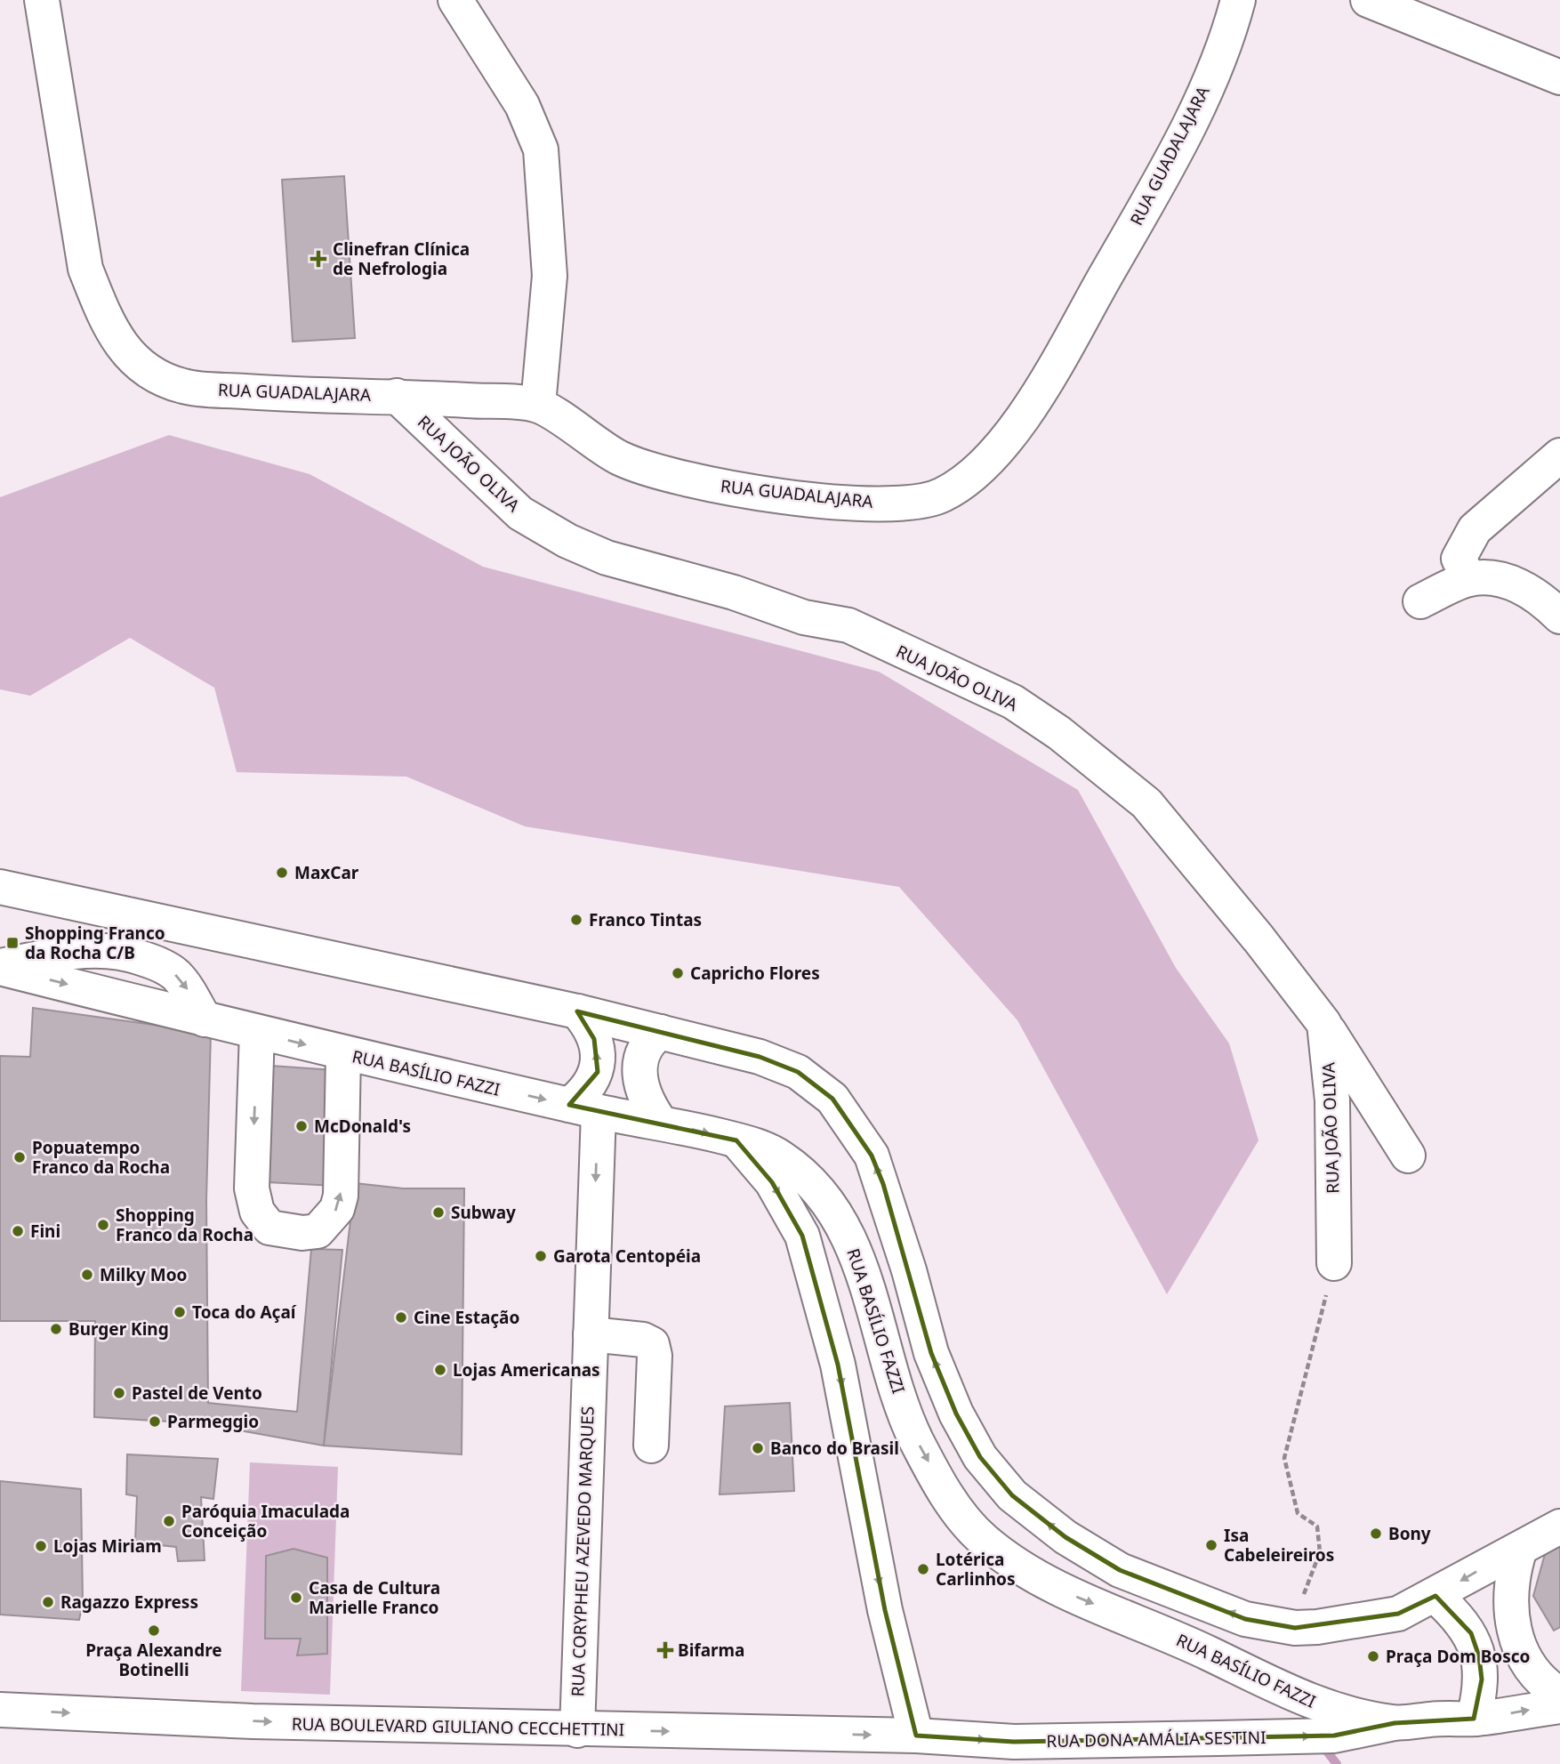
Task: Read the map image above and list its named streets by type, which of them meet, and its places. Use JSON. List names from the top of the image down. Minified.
{"streets":{"street":["RUA GUADALAJARA","RUA JOÃO OLIVA","RUA BASÍLIO FAZZI","RUA CORYPHEU AZEVEDO MARQUES","RUA BOULEVARD GIULIANO CECCHETTINI","RUA DONA AMÁLIA SESTINI"]},"crossings":[["RUA GUADALAJARA","RUA JOÃO OLIVA"],["RUA BASÍLIO FAZZI","RUA CORYPHEU AZEVEDO MARQUES"],["RUA BASÍLIO FAZZI","RUA DONA AMÁLIA SESTINI"],["RUA CORYPHEU AZEVEDO MARQUES","RUA BOULEVARD GIULIANO CECCHETTINI"],["RUA BOULEVARD GIULIANO CECCHETTINI","RUA DONA AMÁLIA SESTINI"]],"one_way":["RUA BOULEVARD GIULIANO CECCHETTINI","RUA DONA AMÁLIA SESTINI"],"places":{"health":["Clinefran Clínica de Nefrologia","Bifarma"],"other":["MaxCar","Franco Tintas","Capricho Flores","McDonald's","Popuatempo Franco da Rocha","Subway","Shopping Franco da Rocha","Fini","Garota Centopéia","Milky Moo","Toca do Açaí","Cine Estação","Burger King","Lojas Americanas","Pastel de Vento","Parmeggio","Banco do Brasil","Paróquia Imaculada Conceição","Bony","Isa Cabeleireiros","Lojas Miriam","Lotérica Carlinhos","Casa de Cultura Marielle Franco","Ragazzo Express","Praça Alexandre Botinelli","Praça Dom Bosco"],"transit":["Shopping Franco da Rocha C/B"]}}
